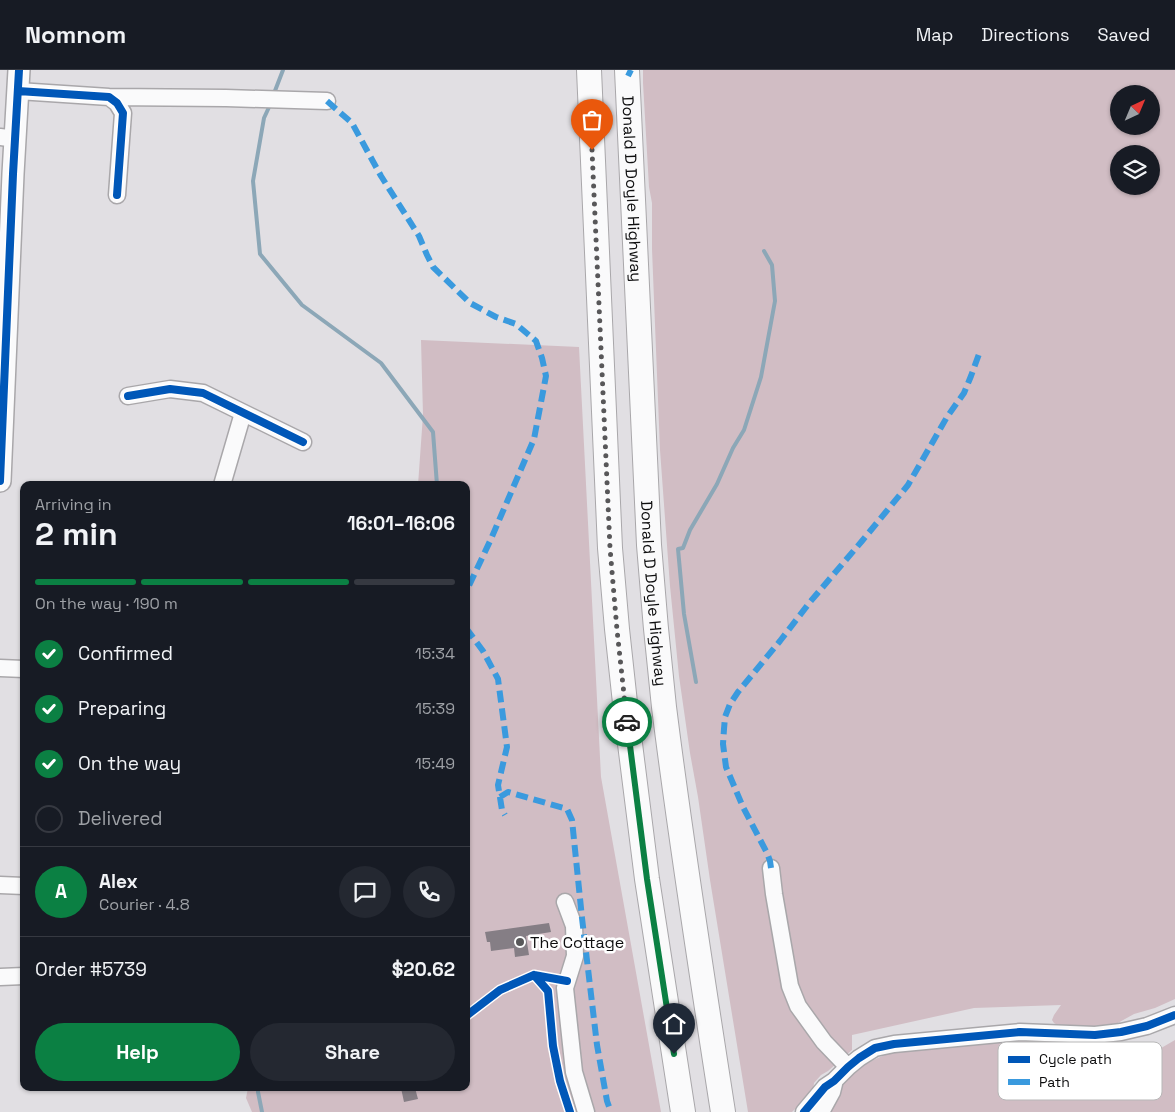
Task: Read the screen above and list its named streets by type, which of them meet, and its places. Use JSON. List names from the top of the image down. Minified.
{"streets":{"highway":["Donald D Doyle Highway"]},"places":["The Cottage"],"legend":["Cycle path","Path"],"north":"top right","page":{"header":"Nomnom","nav":["Map","Directions","Saved"],"heading":["2 min","Arriving in","16:01–16:06"],"panel":["Alex","Courier · 4.8","Order #5739","$20.62"],"bar":"On the way · 190 m","list":[["Confirmed","15:34"],["Preparing","15:39"],["On the way","15:49"],"Delivered"],"round":"A","buttons":["Help","Share"]}}
